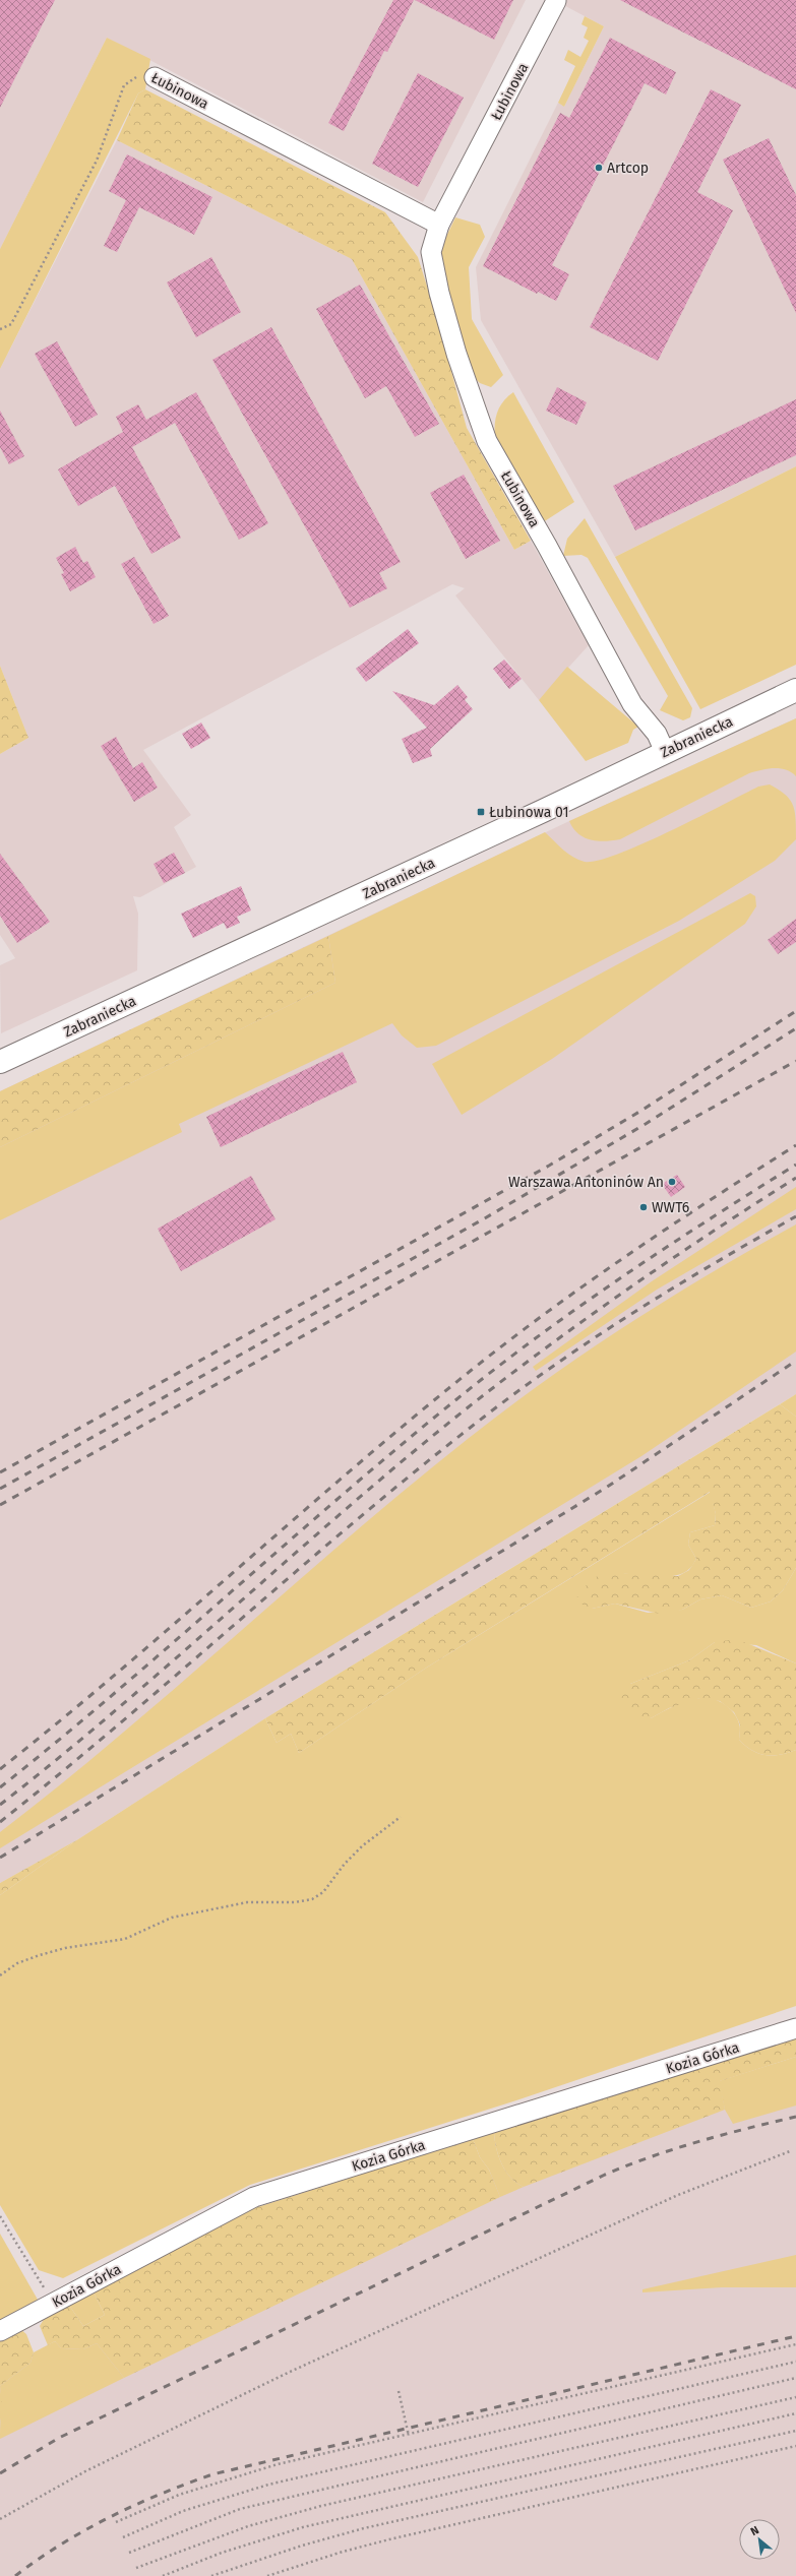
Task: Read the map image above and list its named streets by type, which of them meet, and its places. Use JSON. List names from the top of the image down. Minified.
{"streets":{"main road":["Zabraniecka"],"street":["Łubinowa","Kozia Górka"]},"crossings":[["Łubinowa","Zabraniecka"]],"places":{"other":["Artcop","Warszawa Antoninów An","WWT6"],"transit":["Łubinowa 01"]},"north":"top left"}
